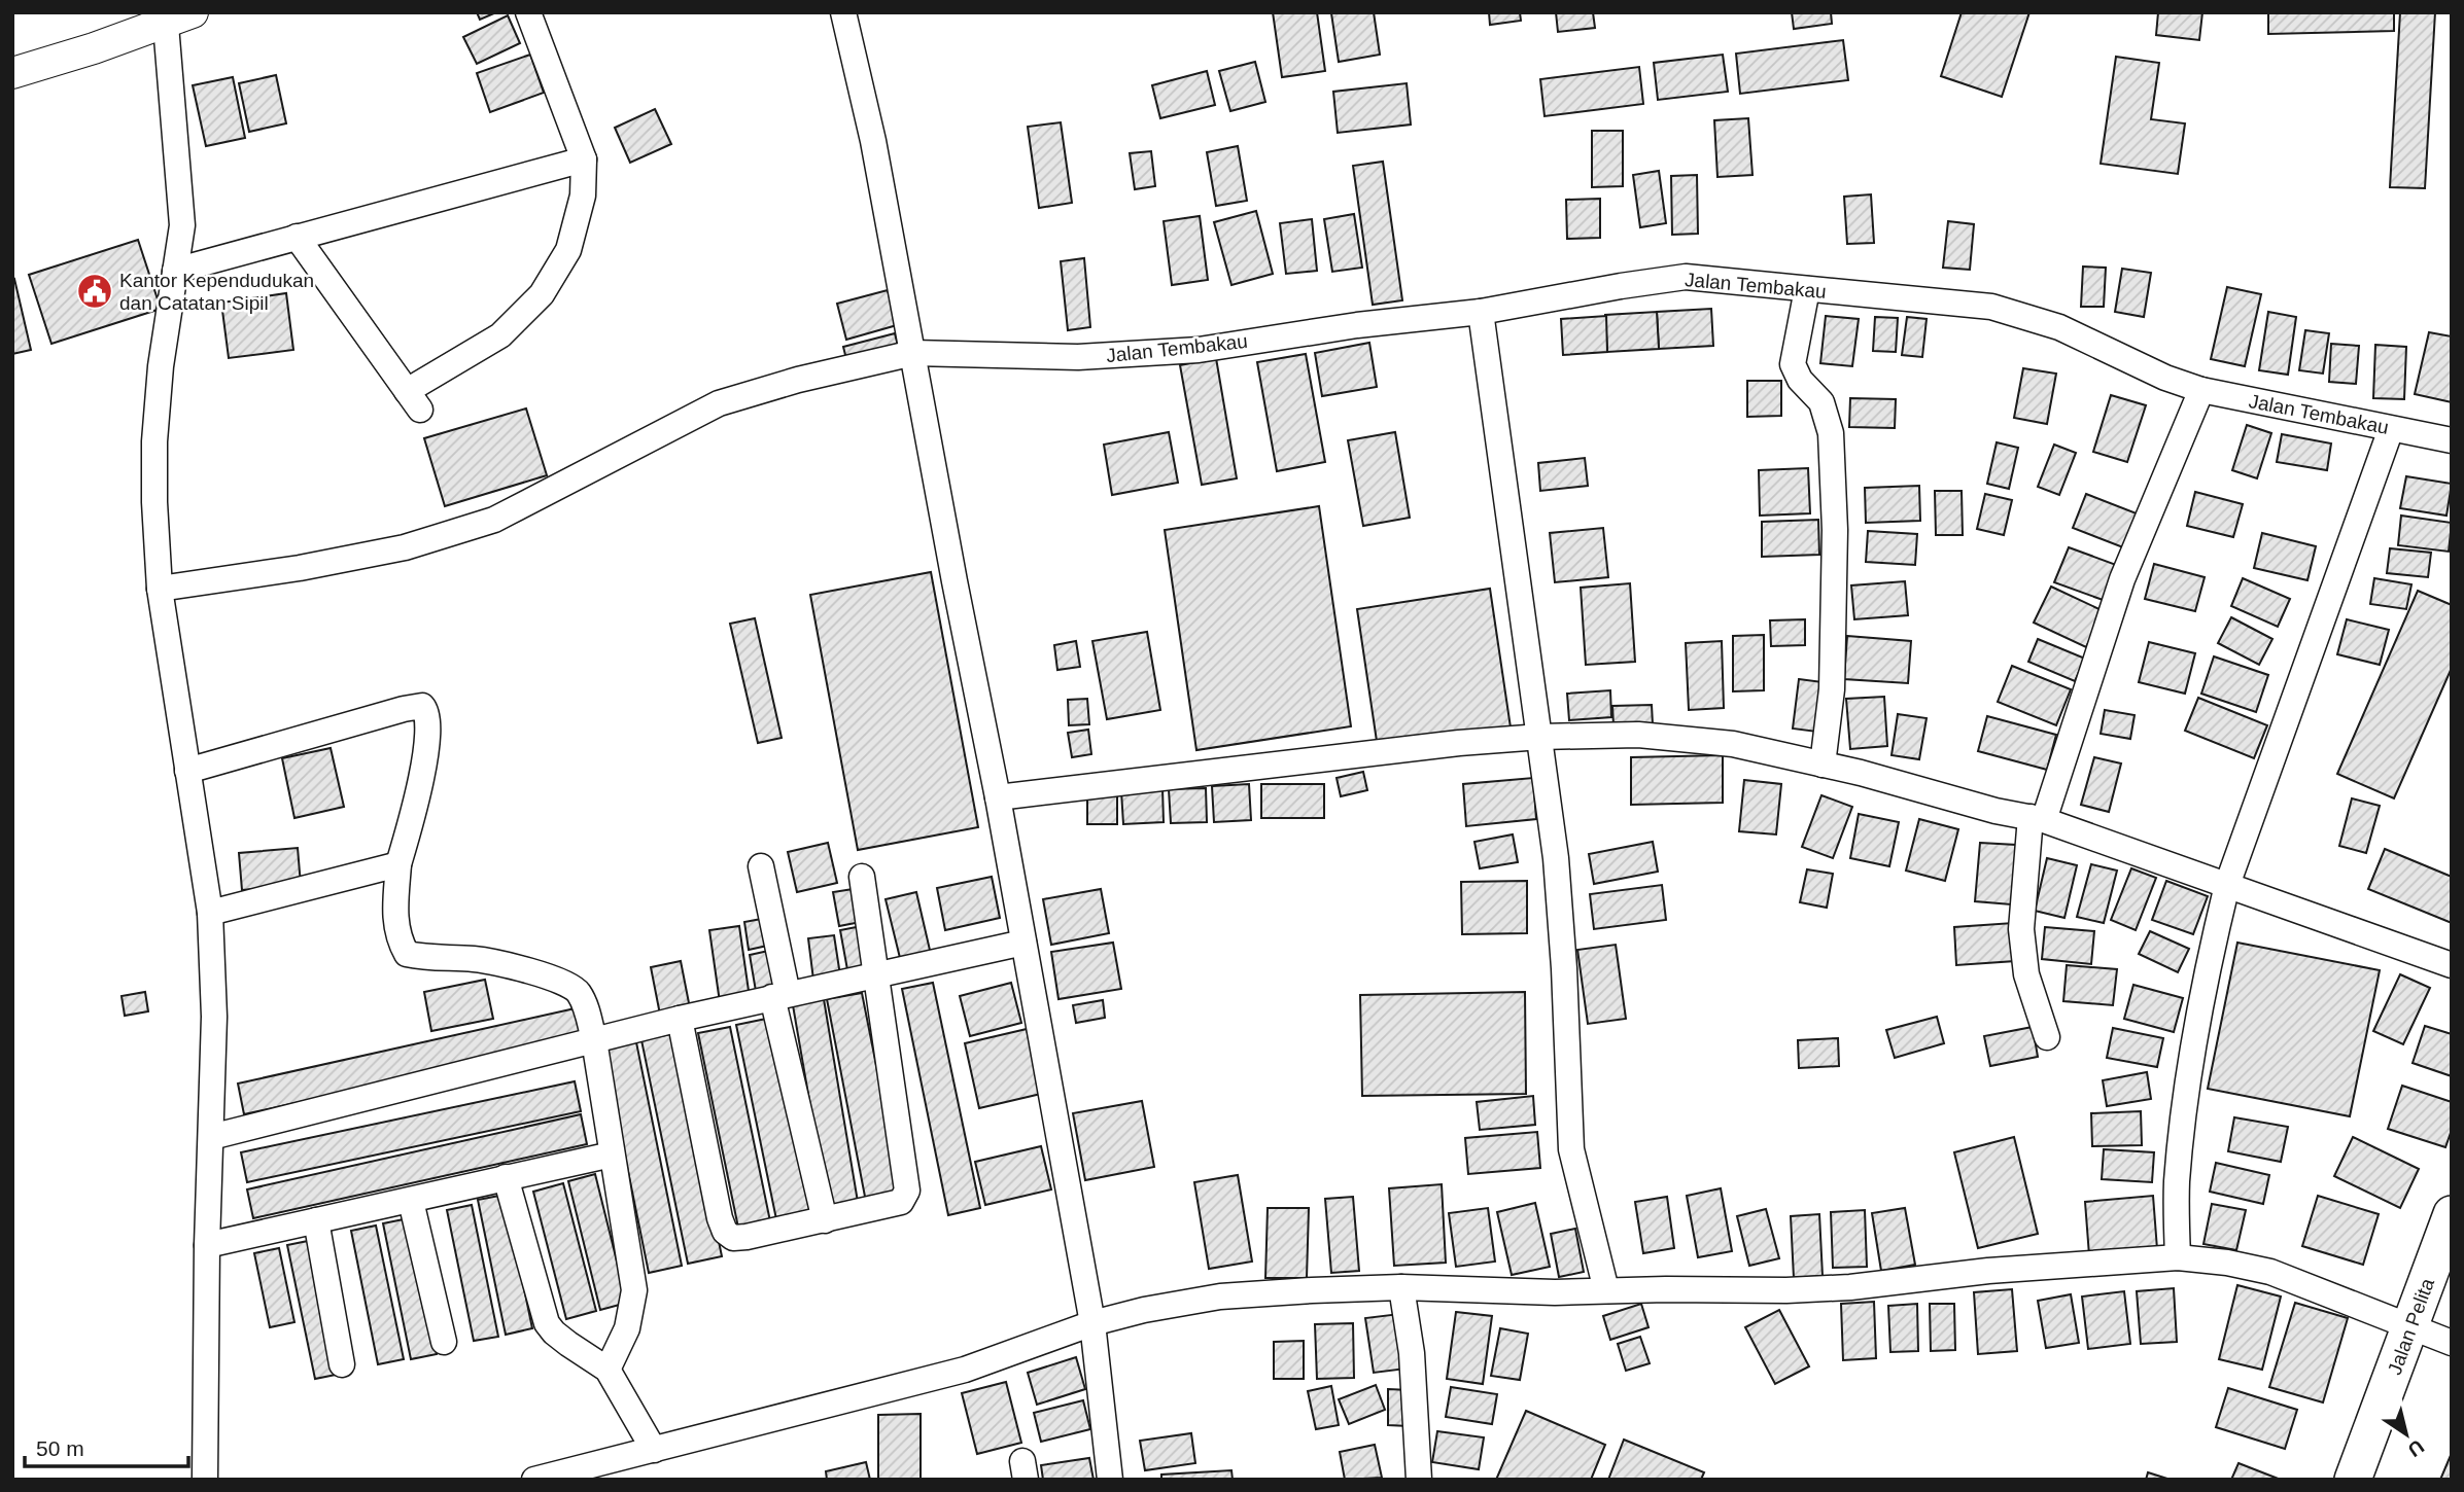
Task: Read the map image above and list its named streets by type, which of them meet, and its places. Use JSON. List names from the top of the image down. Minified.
{"streets":{"highway":["Jalan Pelita"],"street":["Jalan Tembakau"]},"places":{"public building":["Kantor Kependudukan dan Catatan Sipil"]},"scale_bar":"50 m","north":"bottom right"}
